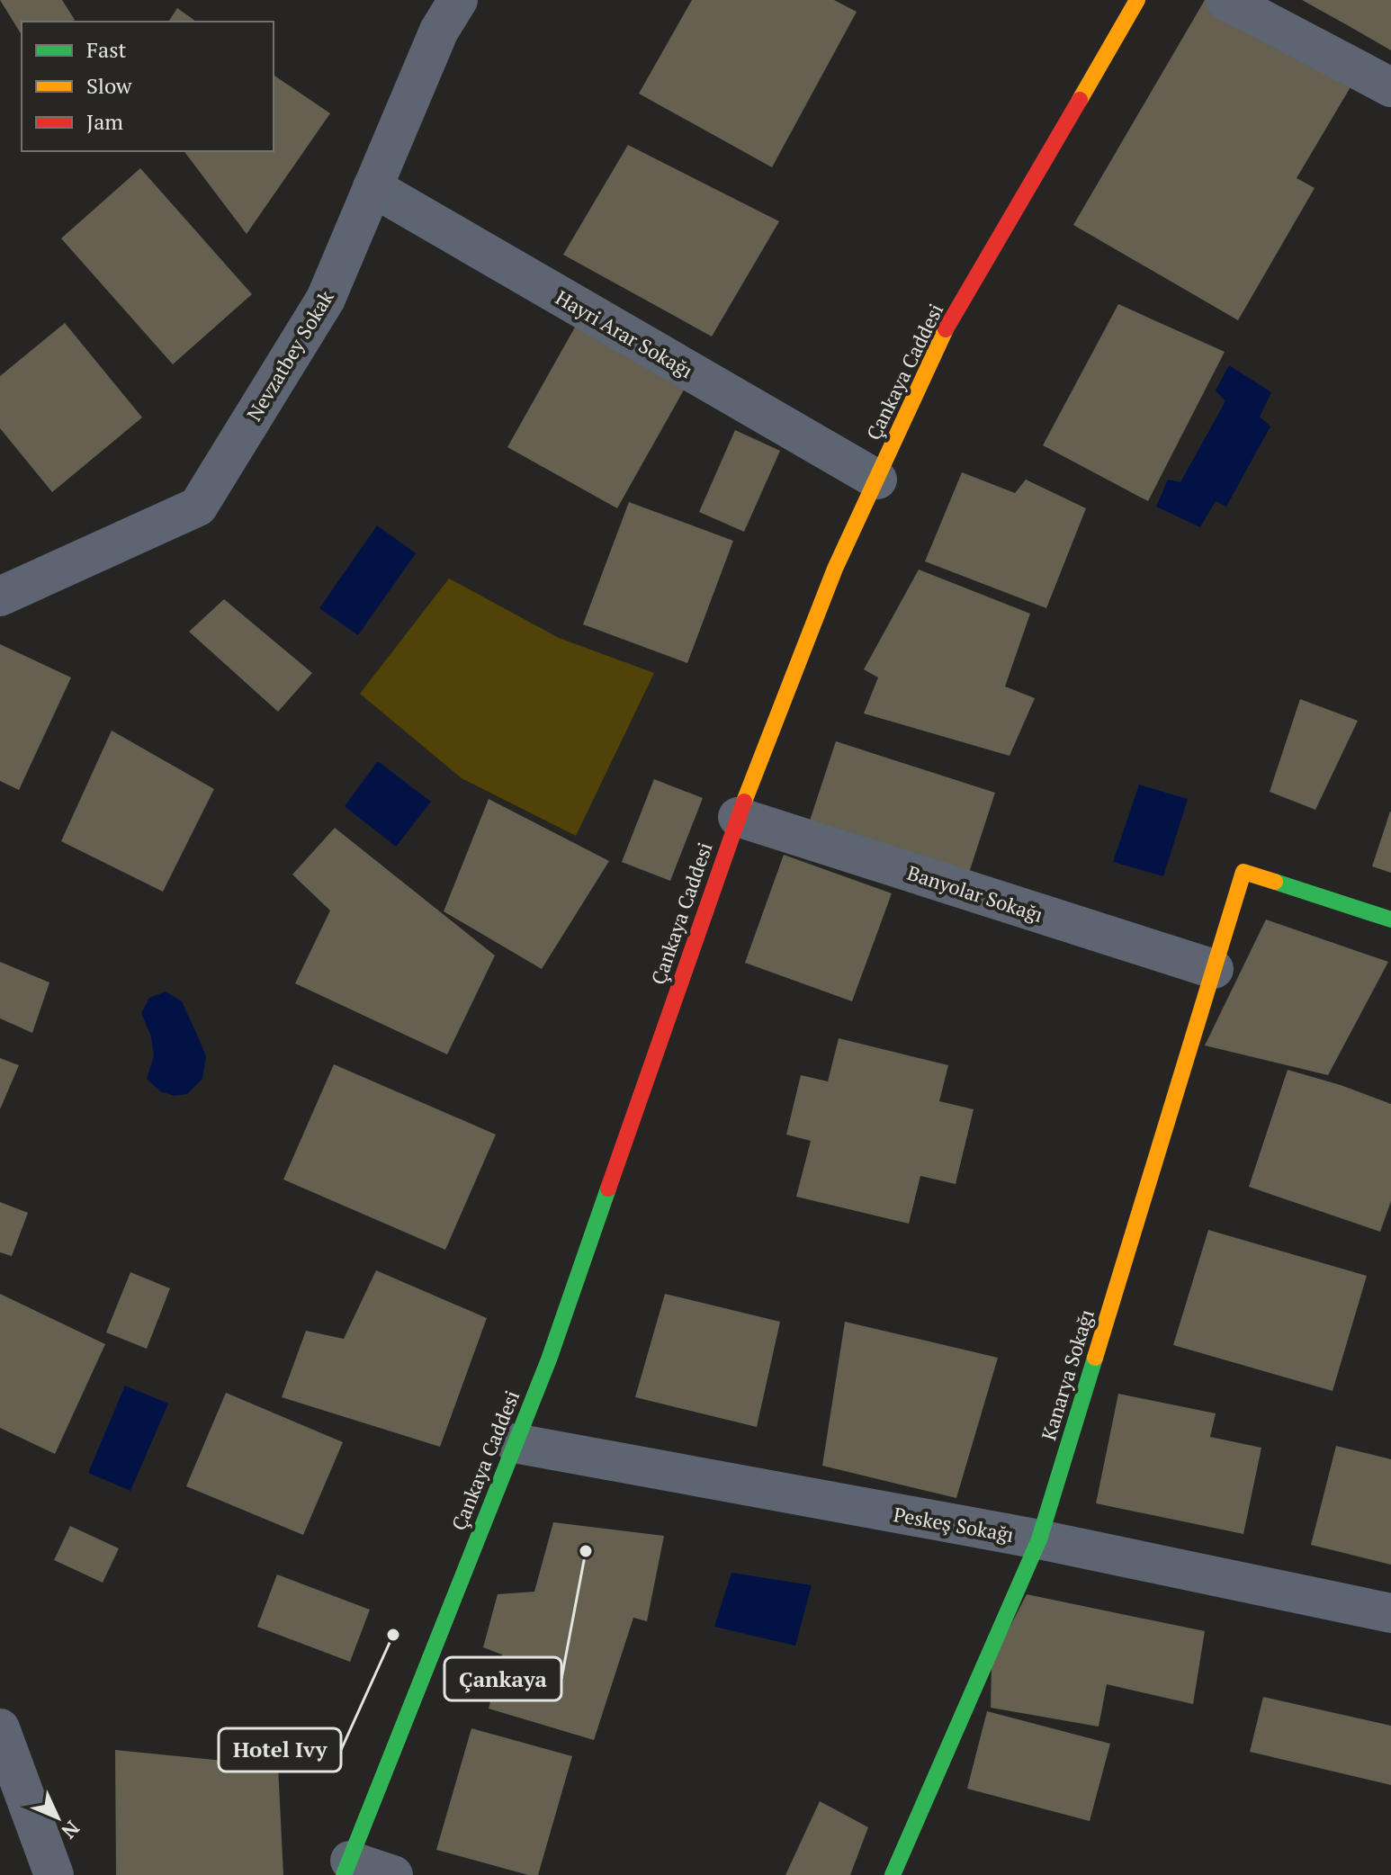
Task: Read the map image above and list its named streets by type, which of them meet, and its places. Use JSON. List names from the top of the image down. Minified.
{"streets":{"street":["Hayri Arar Sokağı","Nevzatbey Sokak","Çankaya Caddesi","Banyolar Sokağı","Kanarya Sokağı","Peskeş Sokağı"]},"crossings":[["Hayri Arar Sokağı","Nevzatbey Sokak"],["Hayri Arar Sokağı","Çankaya Caddesi"],["Çankaya Caddesi","Banyolar Sokağı"],["Çankaya Caddesi","Peskeş Sokağı"],["Banyolar Sokağı","Kanarya Sokağı"],["Kanarya Sokağı","Peskeş Sokağı"]],"places":["Çankaya","Hotel Ivy"],"legend":["Fast","Slow","Jam"],"north":"bottom right"}
